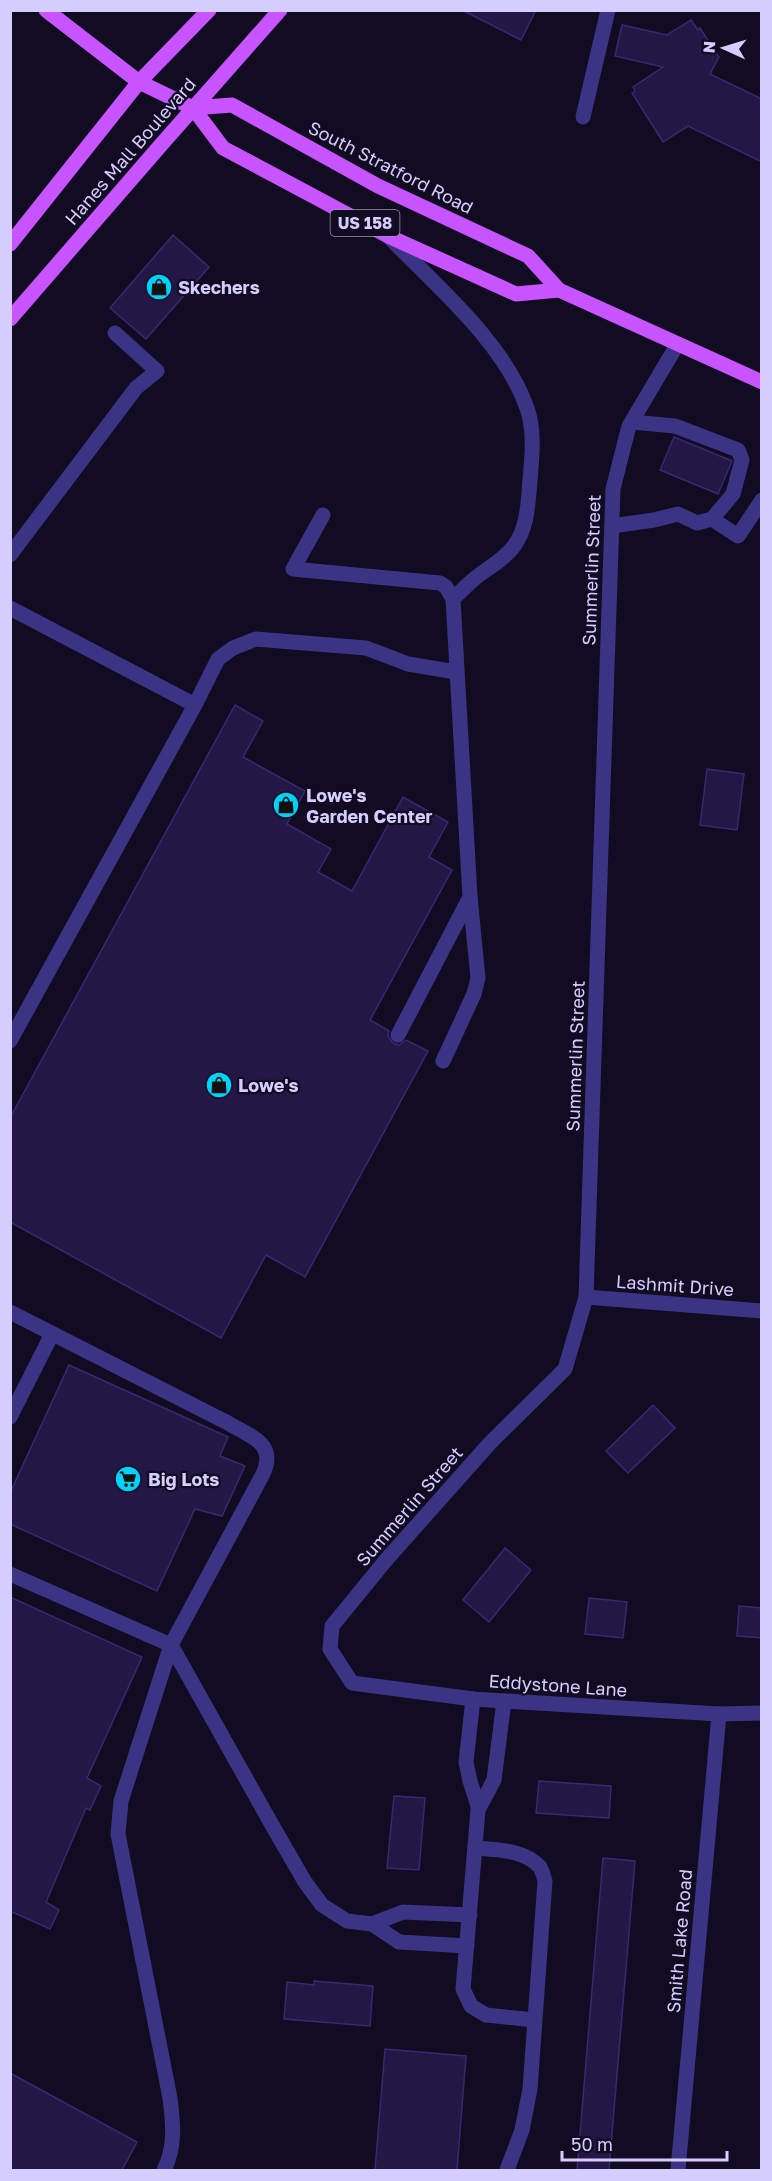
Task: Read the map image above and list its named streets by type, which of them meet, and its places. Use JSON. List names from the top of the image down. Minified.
{"streets":{"main road":["Hanes Mall Boulevard","South Stratford Road","US 158"],"street":["Summerlin Street","Lashmit Drive","Eddystone Lane","Smith Lake Road"]},"crossings":[["Hanes Mall Boulevard","South Stratford Road"],["Hanes Mall Boulevard","US 158"],["South Stratford Road","US 158"],["South Stratford Road","Summerlin Street"],["Summerlin Street","Lashmit Drive"],["Summerlin Street","Eddystone Lane"],["Eddystone Lane","Smith Lake Road"]],"places":{"shop":["Skechers","Lowe's Garden Center","Lowe's"],"supermarket":["Big Lots"]},"scale_bar":"50 m","north":"left"}
